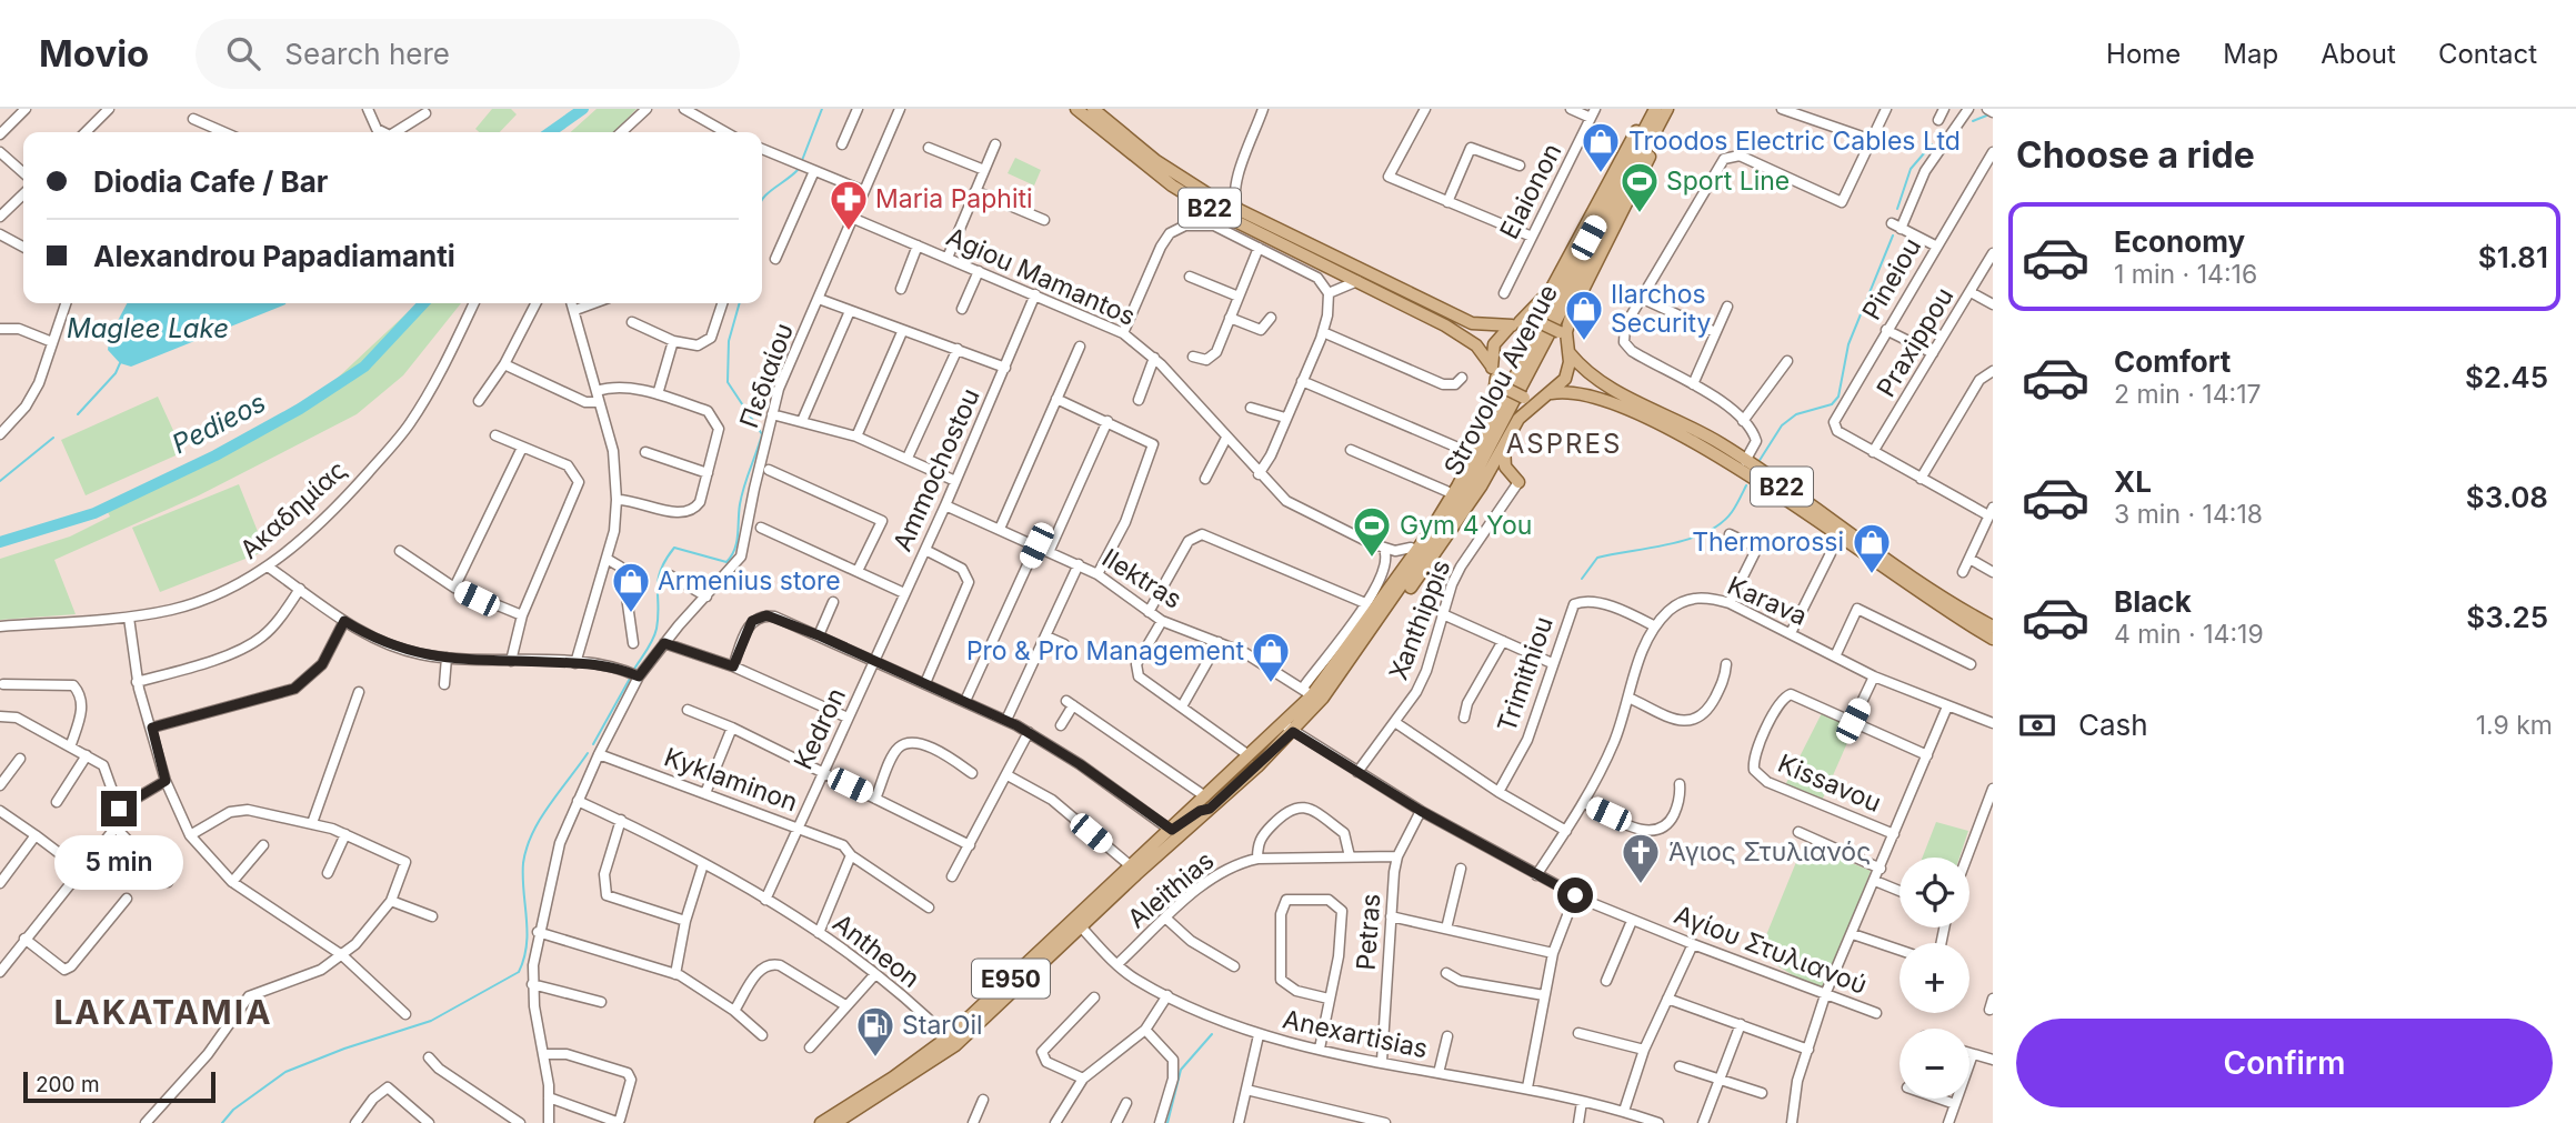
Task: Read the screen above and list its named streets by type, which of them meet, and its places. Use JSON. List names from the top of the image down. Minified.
{"streets":{"main road":["B22","Strovolou Avenue","E950"],"street":["Elaionon","Agiou Mamantos","Pineiou","Praxippou","Πεδιαίου","Ammochostou","Ακαδημίας","Ilektras","Karava","Xanthippis","Trimithiou","Kedron","Kyklaminon","Kissavou","Aleithias","Petras","Αγίου Στυλιανού","Antheon","Anexartisias"]},"crossings":[["B22","E950"],["Agiou Mamantos","Πεδιαίου"],["Agiou Mamantos","Ammochostou"],["Agiou Mamantos","E950"],["Pineiou","Praxippou"],["Πεδιαίου","Kyklaminon"],["Strovolou Avenue","Ilektras"],["Strovolou Avenue","Αγίου Στυλιανού"],["Strovolou Avenue","E950"],["Ammochostou","Ilektras"],["Ammochostou","Kedron"],["Karava","Trimithiou"],["Karava","Αγίου Στυλιανού"],["Xanthippis","Αγίου Στυλιανού"],["Kedron","Kyklaminon"],["Kedron","Antheon"],["Aleithias","Petras"],["Aleithias","Anexartisias"],["Petras","Αγίου Στυλιανού"],["Petras","Anexartisias"],["Αγίου Στυλιανού","E950"],["Antheon","E950"],["E950","Anexartisias"]],"districts":["ASPRES","LAKATAMIA"],"water":["Maglee Lake","Pedieos"],"places":{"shop":["Troodos Electric Cables Ltd","Ilarchos Security","Thermorossi","Armenius store","Pro & Pro Management"],"sports":["Sport Line","Gym 4 You"],"pharmacy":["Maria Paphiti"],"church":["Άγιος Στυλιανός"],"fuel station":["StarOil"]},"scale_bar":"200 m","page":{"header":"Movio","search":"Search here","nav":["Home","Map","About","Contact"],"heading":"Choose a ride","banner":["Diodia Cafe / Bar","Alexandrou Papadiamanti"],"list":[{"name":"Economy","note":"1 min · 14:16","value":"$1.81"},{"name":"Comfort","note":"2 min · 14:17","value":"$2.45"},{"name":"XL","note":"3 min · 14:18","value":"$3.08"},{"name":"Black","note":"4 min · 14:19","value":"$3.25"}],"pay":["Cash","1.9 km"],"bubble":"5 min","map_buttons":["+","−"],"buttons":"Confirm","scale":"200 m"}}
